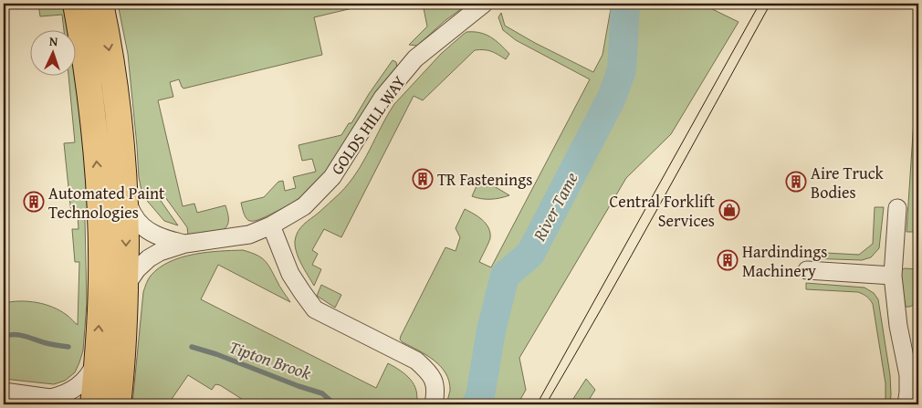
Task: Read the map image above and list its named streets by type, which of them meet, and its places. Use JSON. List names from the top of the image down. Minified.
{"streets":{"street":["GOLDS HILL WAY"]},"water":["River Tame","Tipton Brook"],"places":{"building":["TR Fastenings","Aire Truck Bodies","Automated Paint Technologies","Hardindings Machinery"],"shop":["Central Forklift Services"]},"north":"top"}
